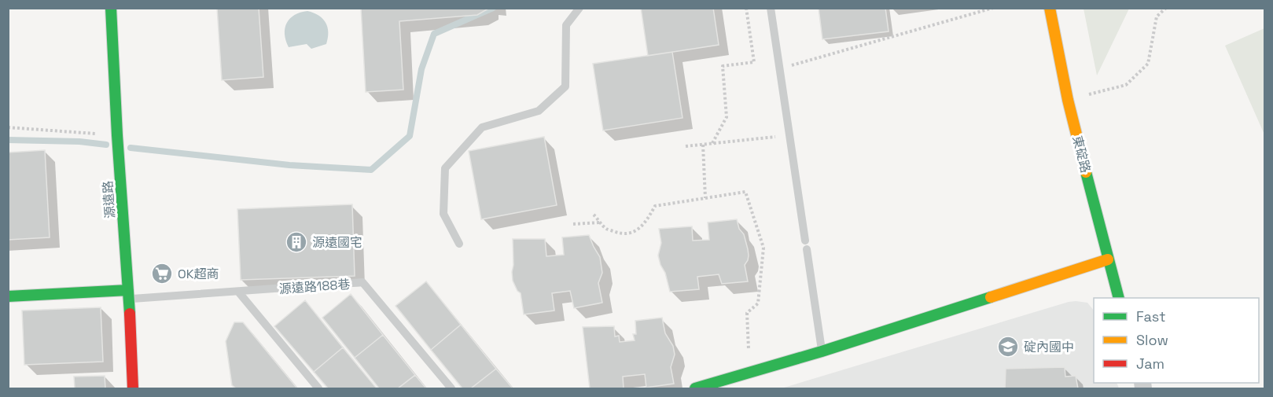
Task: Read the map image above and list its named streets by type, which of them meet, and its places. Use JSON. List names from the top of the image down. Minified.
{"streets":{"street":["東碇路","源遠路"],"lane":["源遠路188巷"]},"crossings":[["源遠路","源遠路188巷"]],"places":{"building":["源遠國宅"],"supermarket":["OK超商"],"school or university":["碇內國中"]},"legend":["Fast","Slow","Jam"]}
